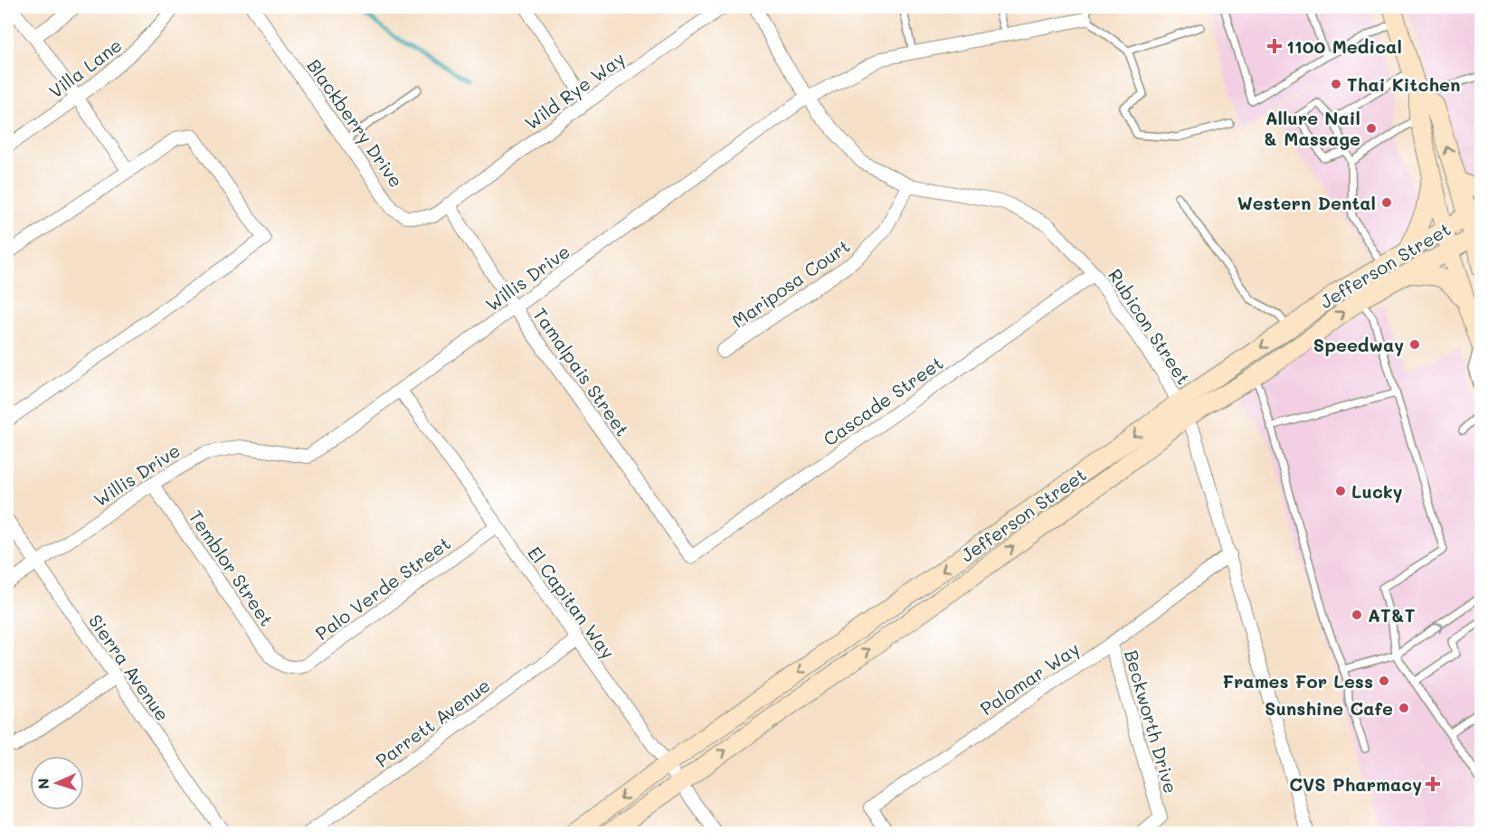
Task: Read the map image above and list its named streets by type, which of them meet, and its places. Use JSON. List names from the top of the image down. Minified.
{"streets":{"main road":["Jefferson Street"],"street":["Villa Lane","Wild Rye Way","Blackberry Drive","Willis Drive","Mariposa Court","Rubicon Street","Tamalpais Street","Cascade Street","Temblor Street","Palo Verde Street","El Capitan Way","Sierra Avenue","Palomar Way","Beckworth Drive","Parrett Avenue"]},"crossings":[["Wild Rye Way","Blackberry Drive"],["Wild Rye Way","Tamalpais Street"],["Blackberry Drive","Tamalpais Street"],["Jefferson Street","Rubicon Street"],["Jefferson Street","El Capitan Way"],["Willis Drive","Rubicon Street"],["Willis Drive","Tamalpais Street"],["Willis Drive","Temblor Street"],["Willis Drive","El Capitan Way"],["Willis Drive","Sierra Avenue"],["Mariposa Court","Rubicon Street"],["Rubicon Street","Cascade Street"],["Rubicon Street","Palomar Way"],["Tamalpais Street","Cascade Street"],["Temblor Street","Palo Verde Street"],["Palo Verde Street","El Capitan Way"],["El Capitan Way","Parrett Avenue"],["Palomar Way","Beckworth Drive"]],"places":{"health":["1100 Medical","CVS Pharmacy"],"other":["Thai Kitchen","Allure Nail & Massage","Western Dental","Speedway","Lucky","AT&T","Frames For Less","Sunshine Cafe"]},"north":"left"}
